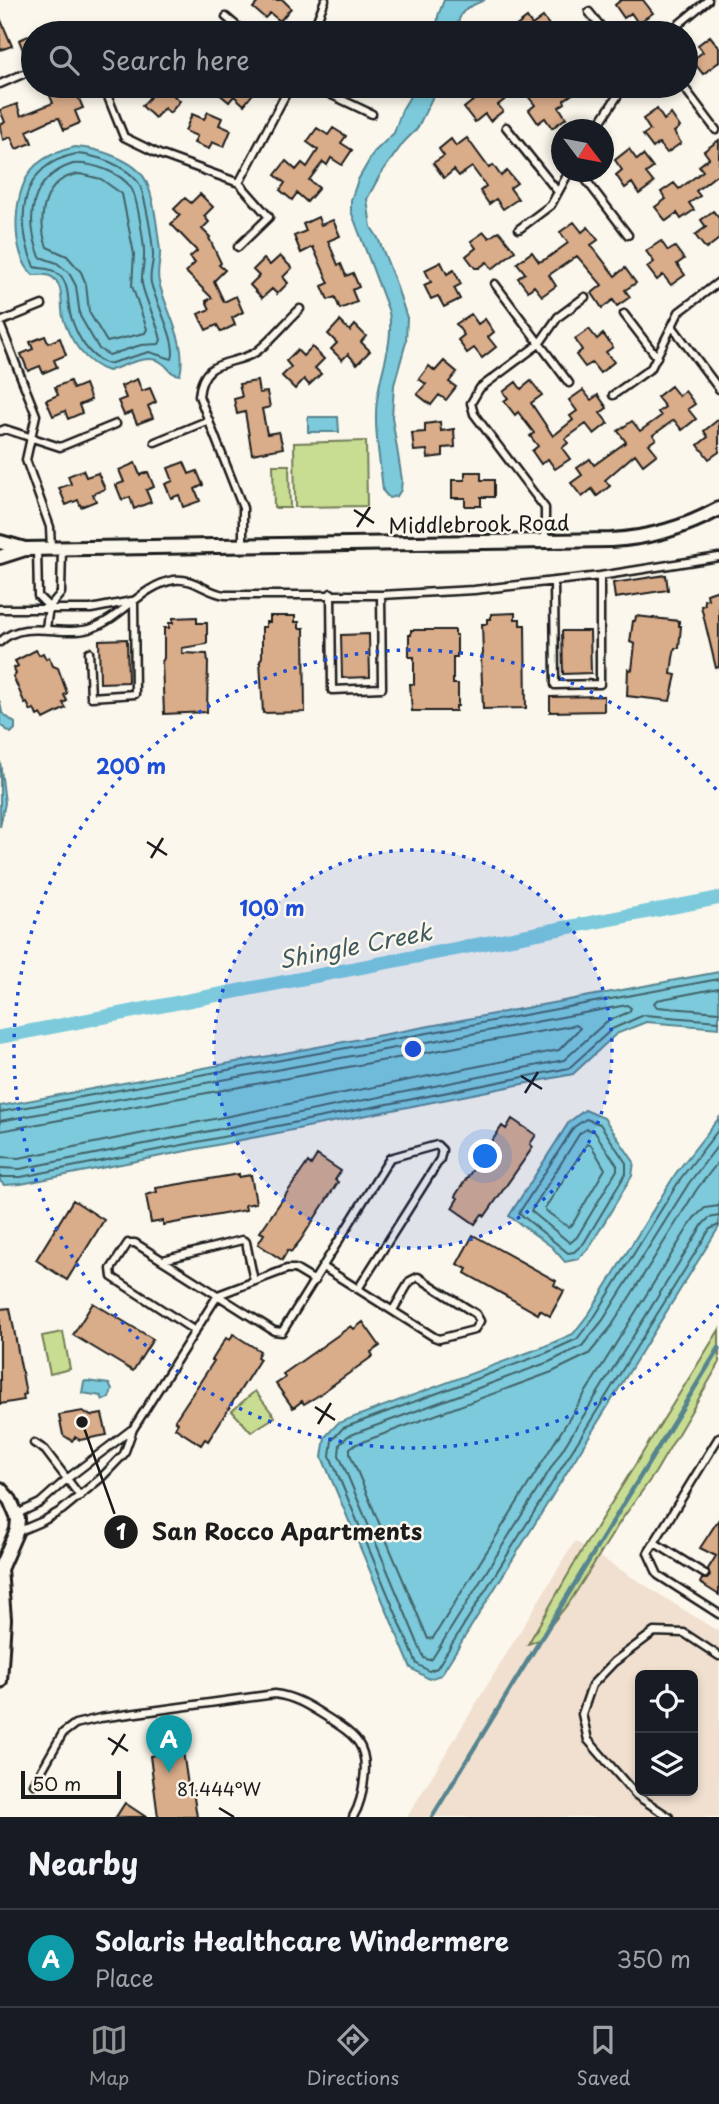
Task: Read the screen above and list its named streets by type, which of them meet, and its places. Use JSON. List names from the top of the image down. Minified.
{"streets":{"street":["Middlebrook Road"]},"water":["Shingle Creek"],"places":["San Rocco Apartments"],"scale_bar":"50 m","north":"bottom right","page":{"search":"Search here","pins":"A","scale":"50 m","heading":"Nearby","list":[{"mark":"A","name":"Solaris Healthcare Windermere","note":"Place","value":"350 m"}],"nav":["Map","Directions","Saved"]},"coordinates":["81.444°W"],"rings":["200 m","100 m"]}
